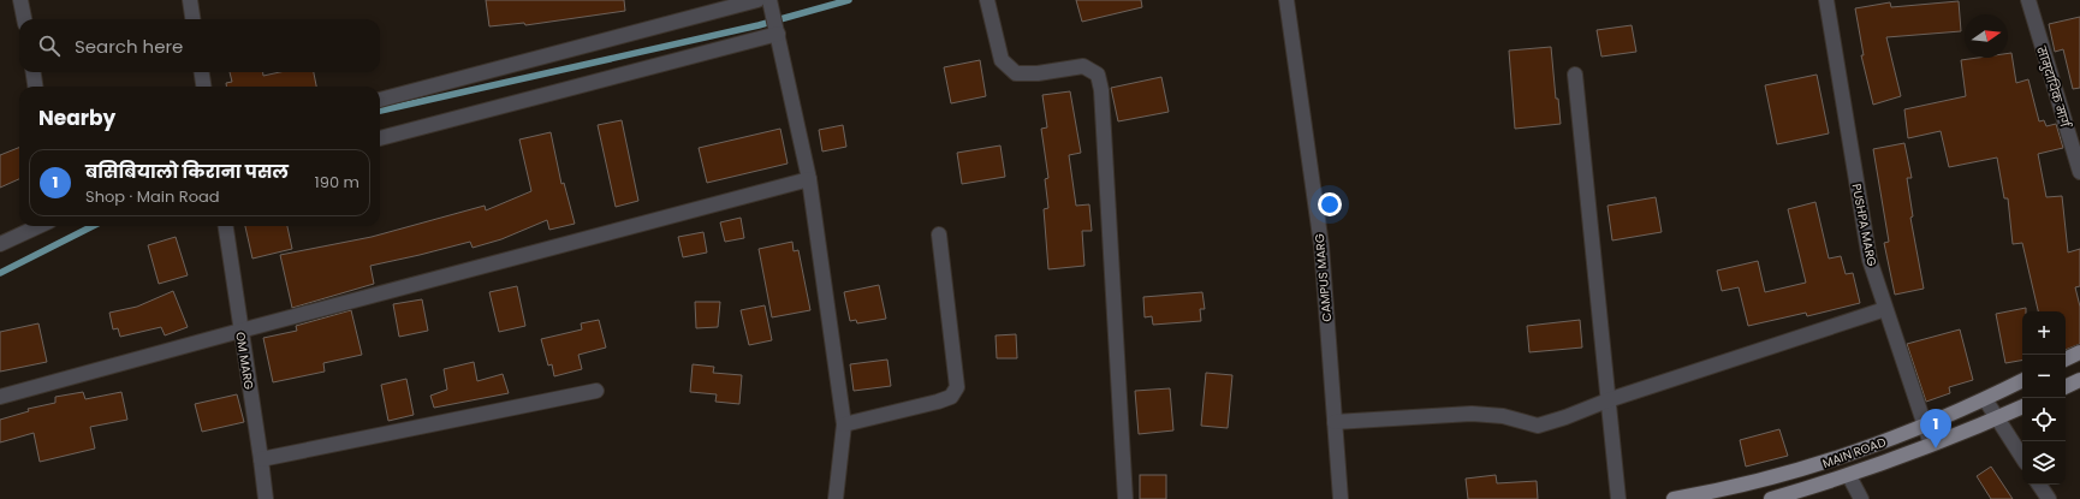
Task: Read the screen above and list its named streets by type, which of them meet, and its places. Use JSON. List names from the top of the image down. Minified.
{"streets":{"main road":["MAIN ROAD"],"street":["सामुदायिक मार्ग","PUSHPA MARG","CAMPUS MARG","OM MARG"]},"crossings":[["PUSHPA MARG","MAIN ROAD"]],"north":"right","page":{"search":"Search here","heading":"Nearby","list":[{"mark":"1","name":"बसिबियालो किराना पसल","note":"Shop · Main Road","value":"190 m"}],"map_buttons":["+","−"],"pins":"1"}}
